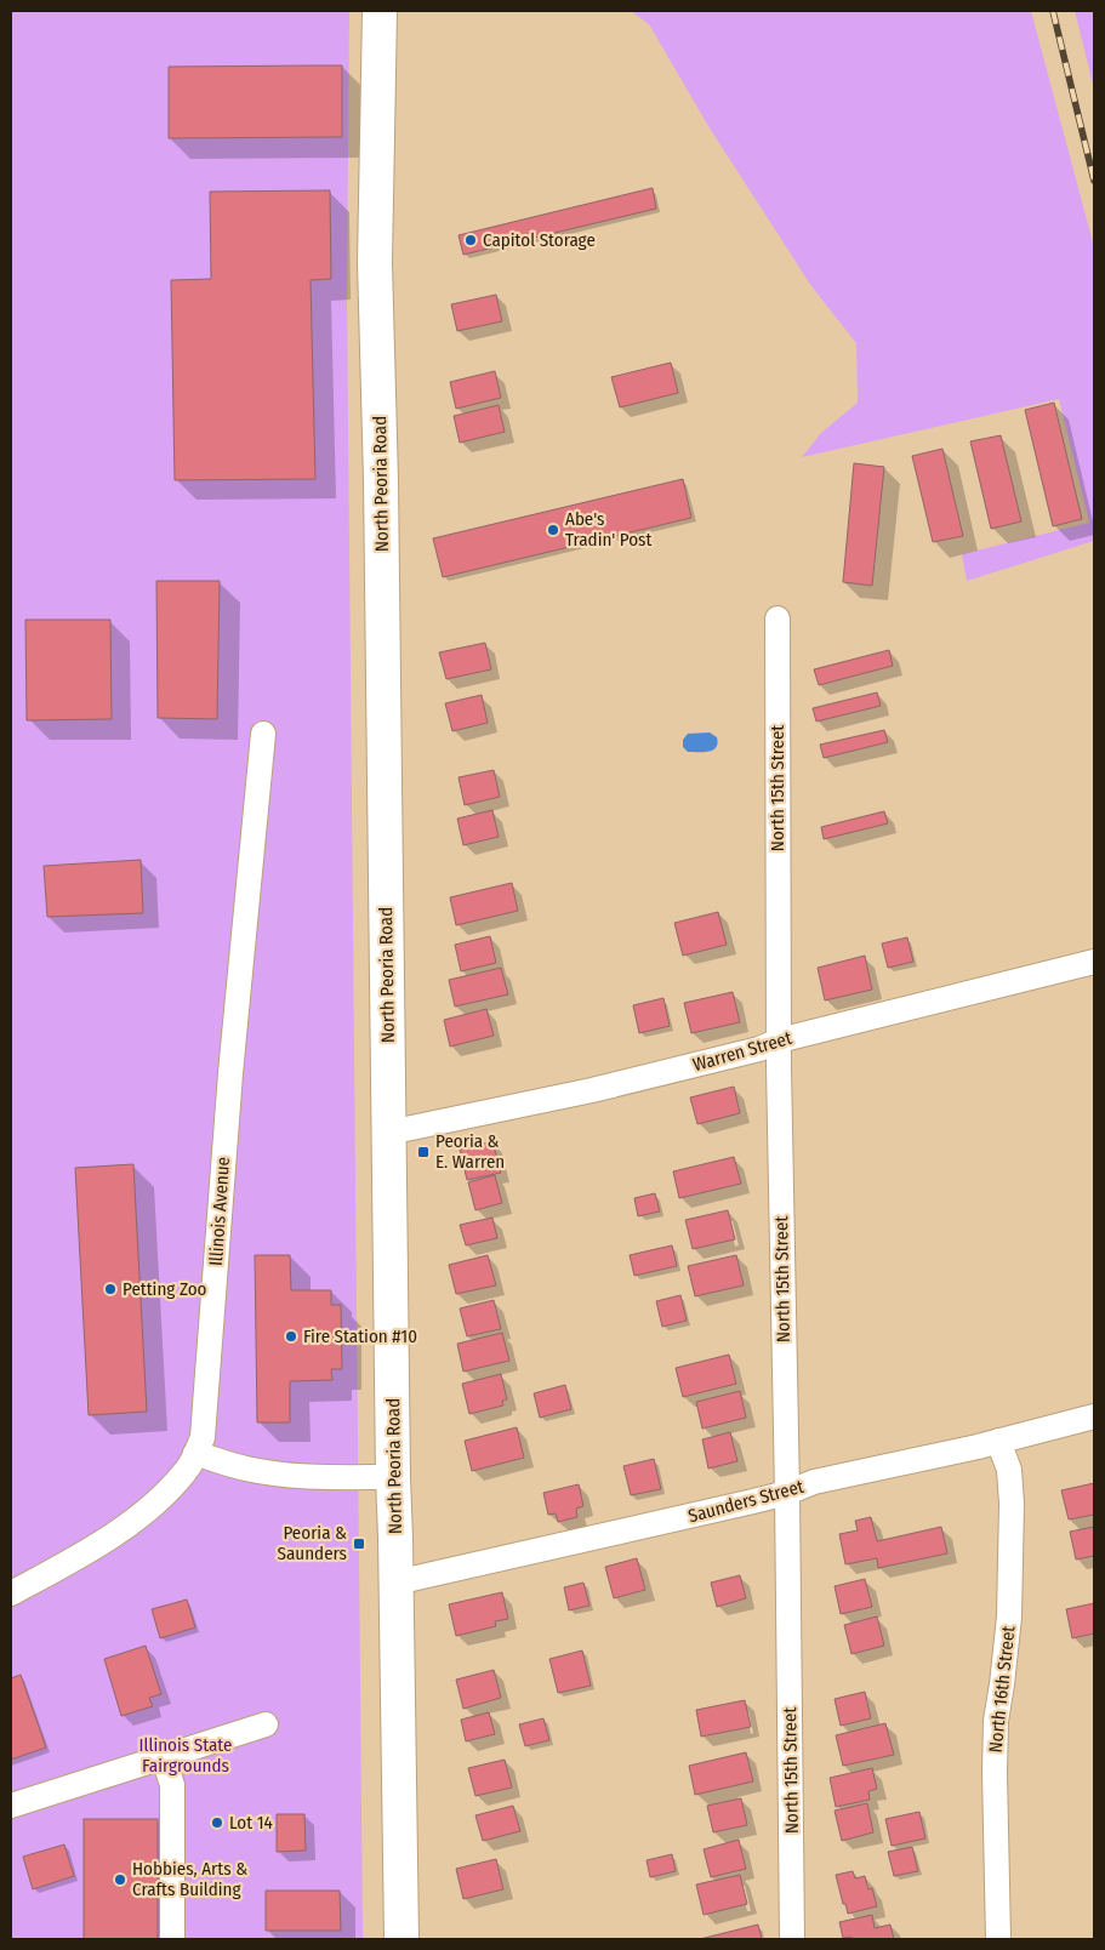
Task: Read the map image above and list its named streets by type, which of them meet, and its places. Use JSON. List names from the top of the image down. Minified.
{"streets":{"main road":["North Peoria Road"],"street":["North 15th Street","Warren Street","Illinois Avenue","Saunders Street","North 16th Street"]},"crossings":[["North Peoria Road","Warren Street"],["North Peoria Road","Saunders Street"],["North 15th Street","Warren Street"],["North 15th Street","Saunders Street"],["Saunders Street","North 16th Street"]],"parks":["Illinois State Fairgrounds"],"places":{"other":["Capitol Storage","Abe's Tradin' Post","Petting Zoo","Fire Station #10","Lot 14","Hobbies, Arts & Crafts Building"],"transit":["Peoria & E. Warren","Peoria & Saunders"]}}
